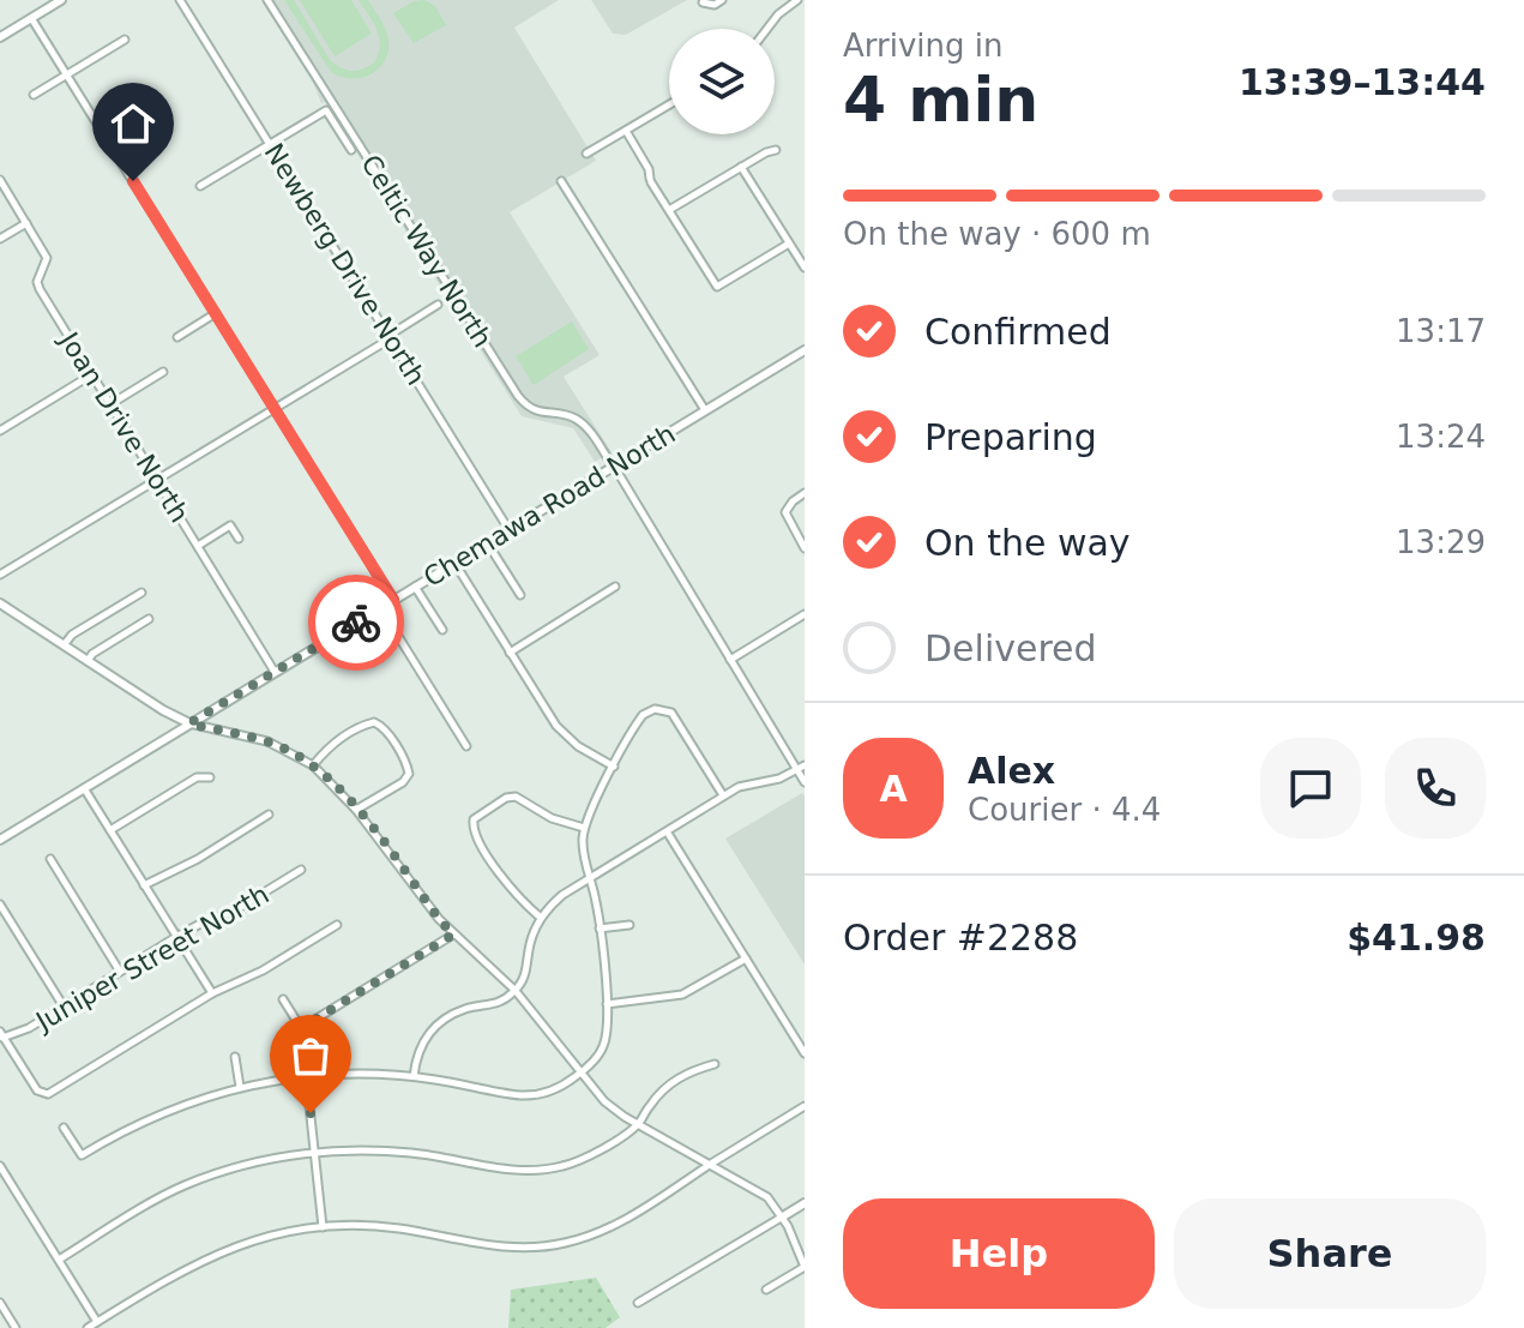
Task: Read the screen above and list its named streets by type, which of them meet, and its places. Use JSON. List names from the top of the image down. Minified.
{"streets":{"street":["Celtic Way North","Newberg Drive North","Joan Drive North","Chemawa Road North","Juniper Street North"]},"crossings":[["Celtic Way North","Chemawa Road North"],["Newberg Drive North","Chemawa Road North"],["Joan Drive North","Chemawa Road North"]],"page":{"heading":["4 min","Arriving in","13:39–13:44"],"panel":["Alex","Courier · 4.4","Order #2288","$41.98"],"bar":"On the way · 600 m","list":[["Confirmed","13:17"],["Preparing","13:24"],["On the way","13:29"],"Delivered"],"round":"A","buttons":["Help","Share"]}}
